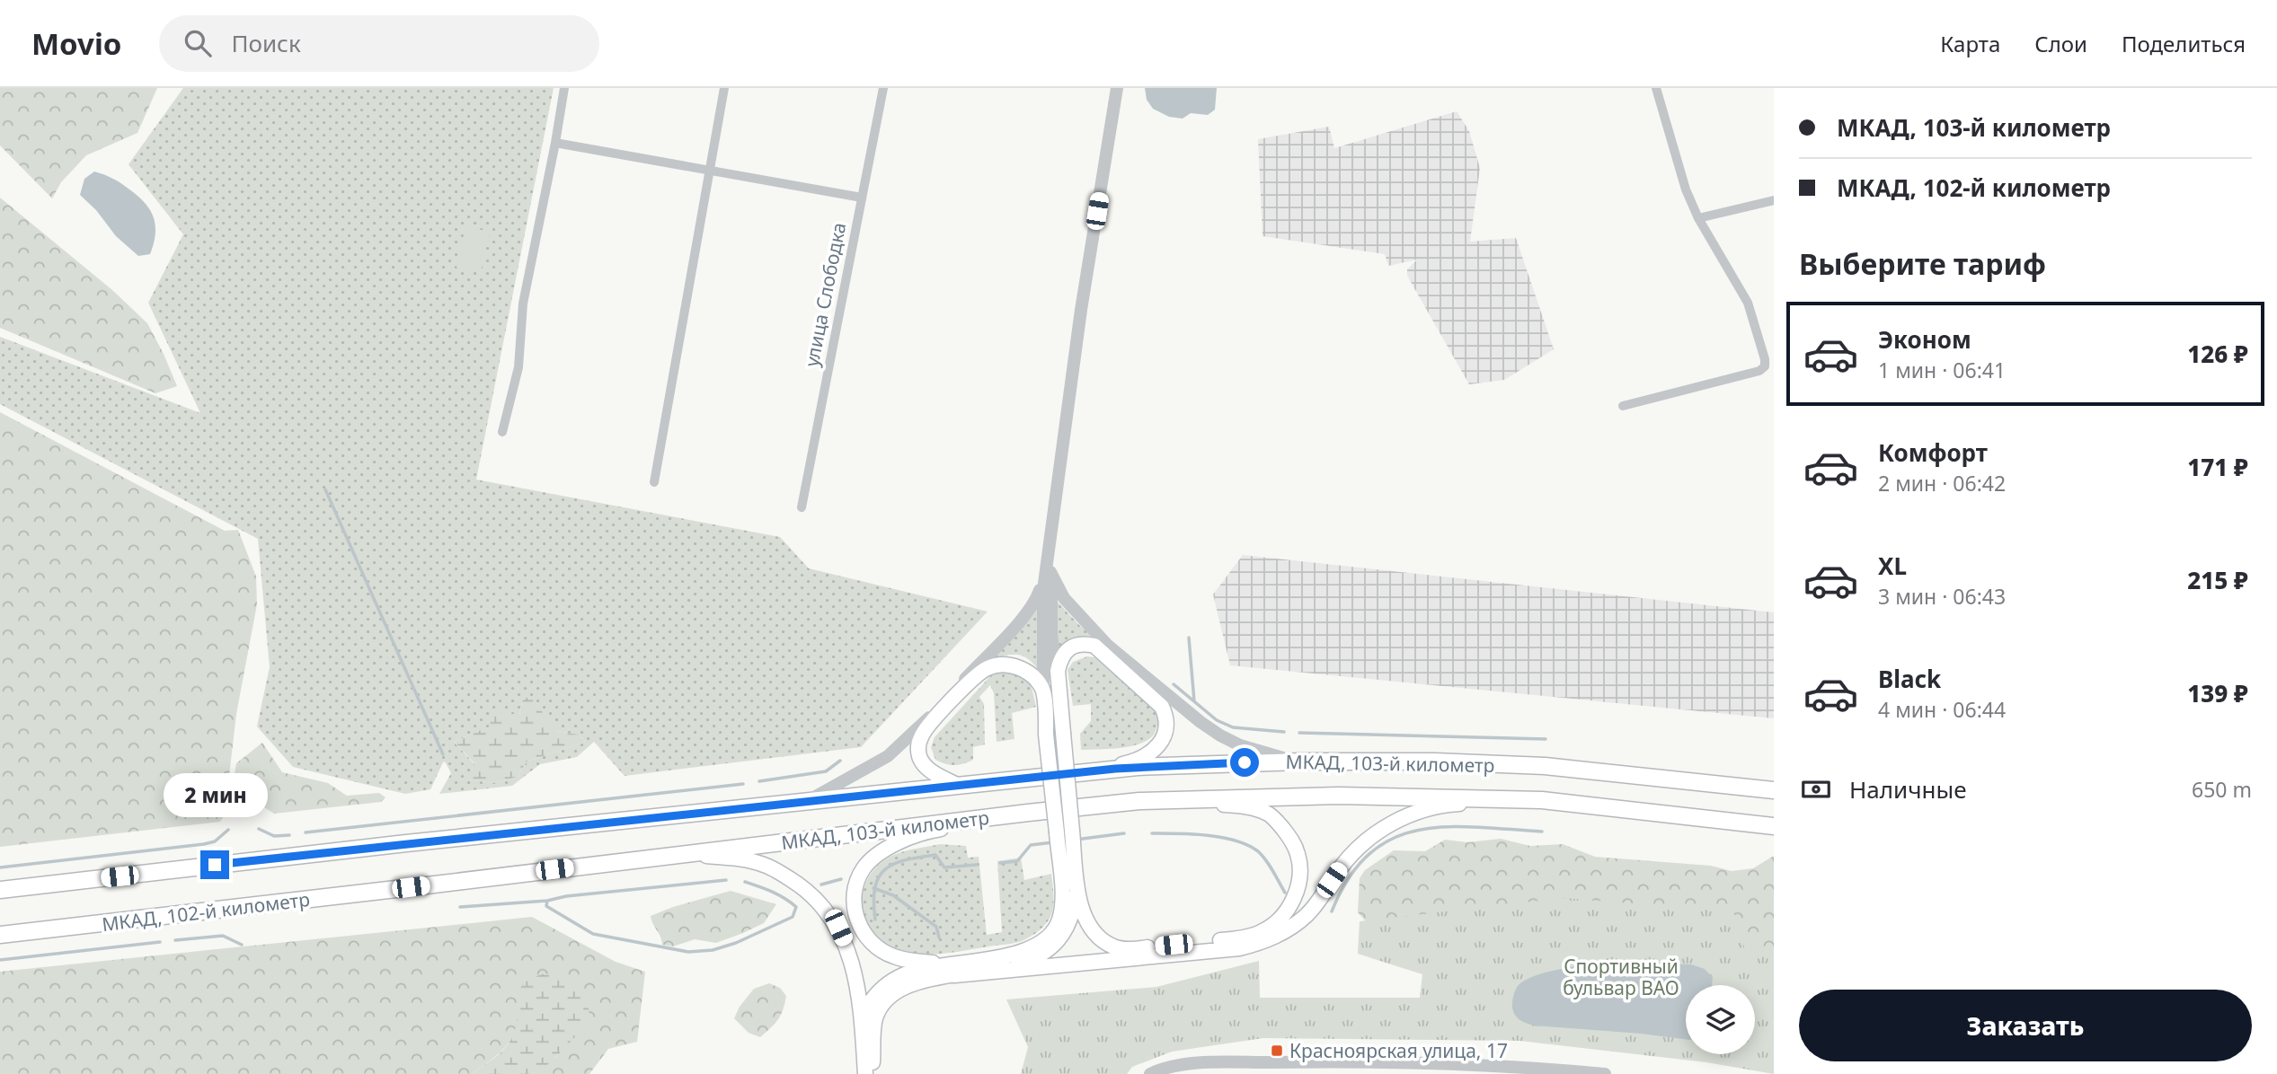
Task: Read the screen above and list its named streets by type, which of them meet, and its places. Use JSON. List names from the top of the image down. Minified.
{"streets":{"highway":["МКАД, 103-й километр","МКАД, 102-й километр"],"street":["улица Слободка"]},"crossings":[["МКАД, 103-й километр","МКАД, 102-й километр"]],"parks":["Спортивный бульвар ВАО"],"places":{"transit":["Красноярская улица, 17"]},"page":{"header":"Movio","search":"Поиск","nav":["Карта","Слои","Поделиться"],"banner":["МКАД, 103-й километр","МКАД, 102-й километр"],"heading":"Выберите тариф","list":[{"name":"Эконом","note":"1 мин · 06:41","value":"126 ₽"},{"name":"Комфорт","note":"2 мин · 06:42","value":"171 ₽"},{"name":"XL","note":"3 мин · 06:43","value":"215 ₽"},{"name":"Black","note":"4 мин · 06:44","value":"139 ₽"}],"pay":["Наличные","650 m"],"bubble":"2 мин","buttons":"Заказать"}}
